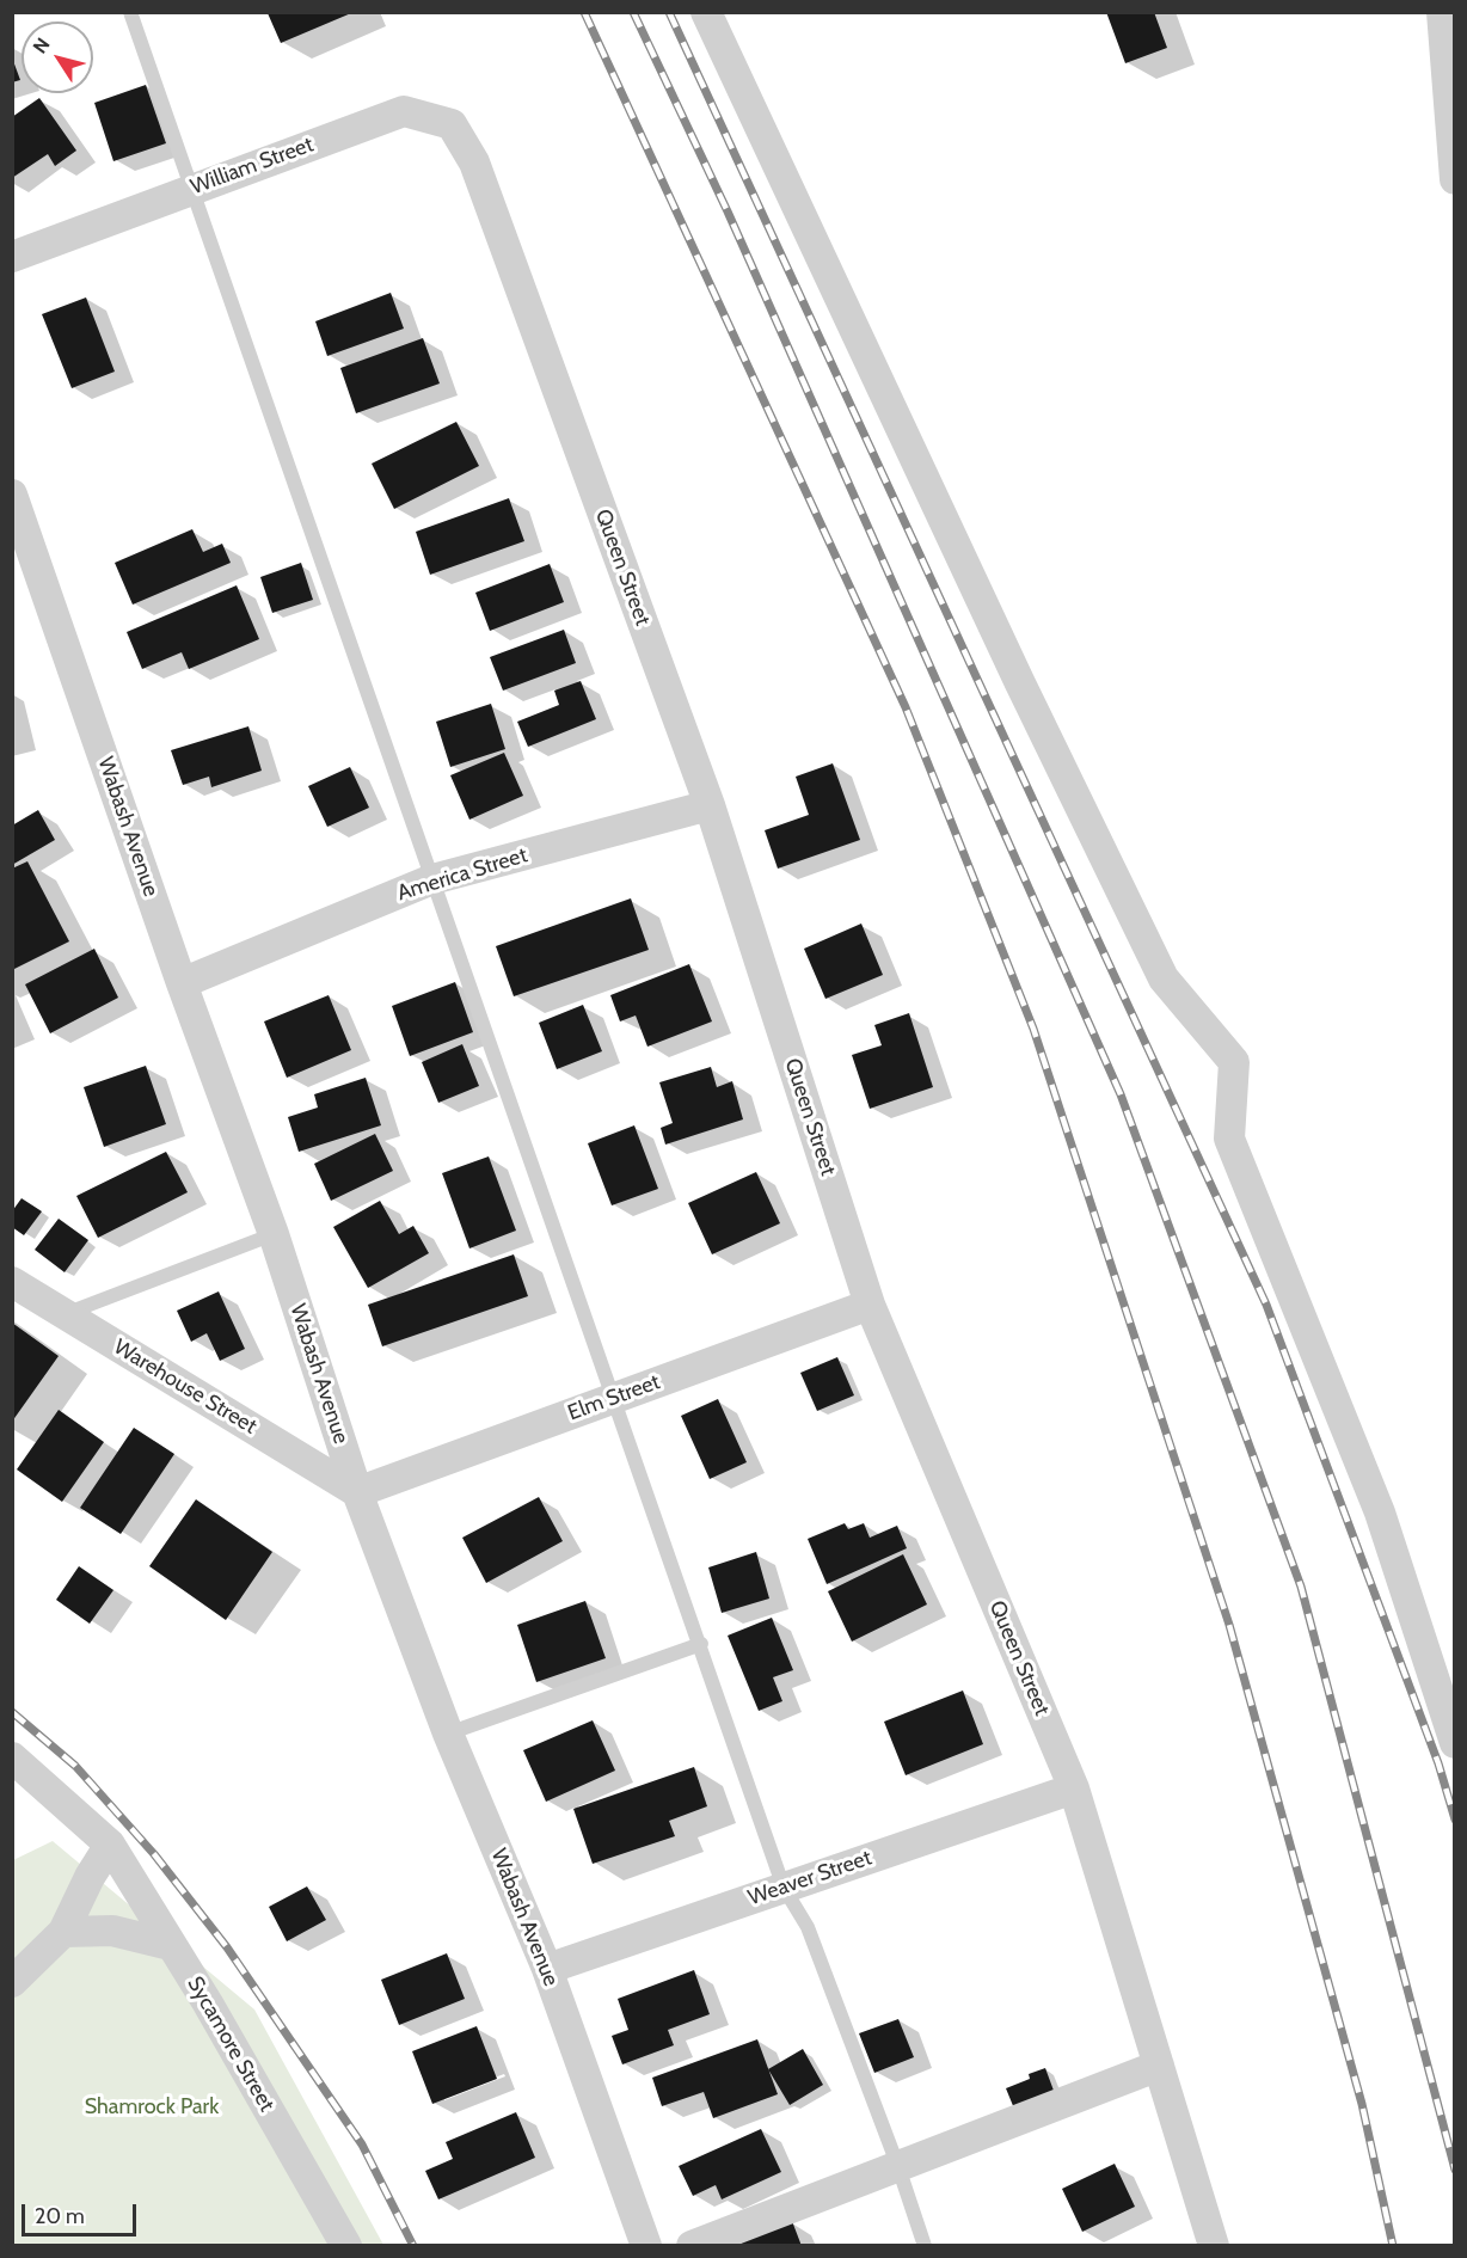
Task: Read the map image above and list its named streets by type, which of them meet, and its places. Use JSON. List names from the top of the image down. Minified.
{"streets":{"street":["William Street","Queen Street","Wabash Avenue","America Street","Warehouse Street","Elm Street","Weaver Street","Sycamore Street"]},"crossings":[["William Street","Queen Street"],["Queen Street","America Street"],["Queen Street","Elm Street"],["Queen Street","Weaver Street"],["Wabash Avenue","America Street"],["Wabash Avenue","Warehouse Street"],["Wabash Avenue","Elm Street"],["Wabash Avenue","Weaver Street"],["Warehouse Street","Elm Street"]],"parks":["Shamrock Park"],"scale_bar":"20 m","north":"top left"}
